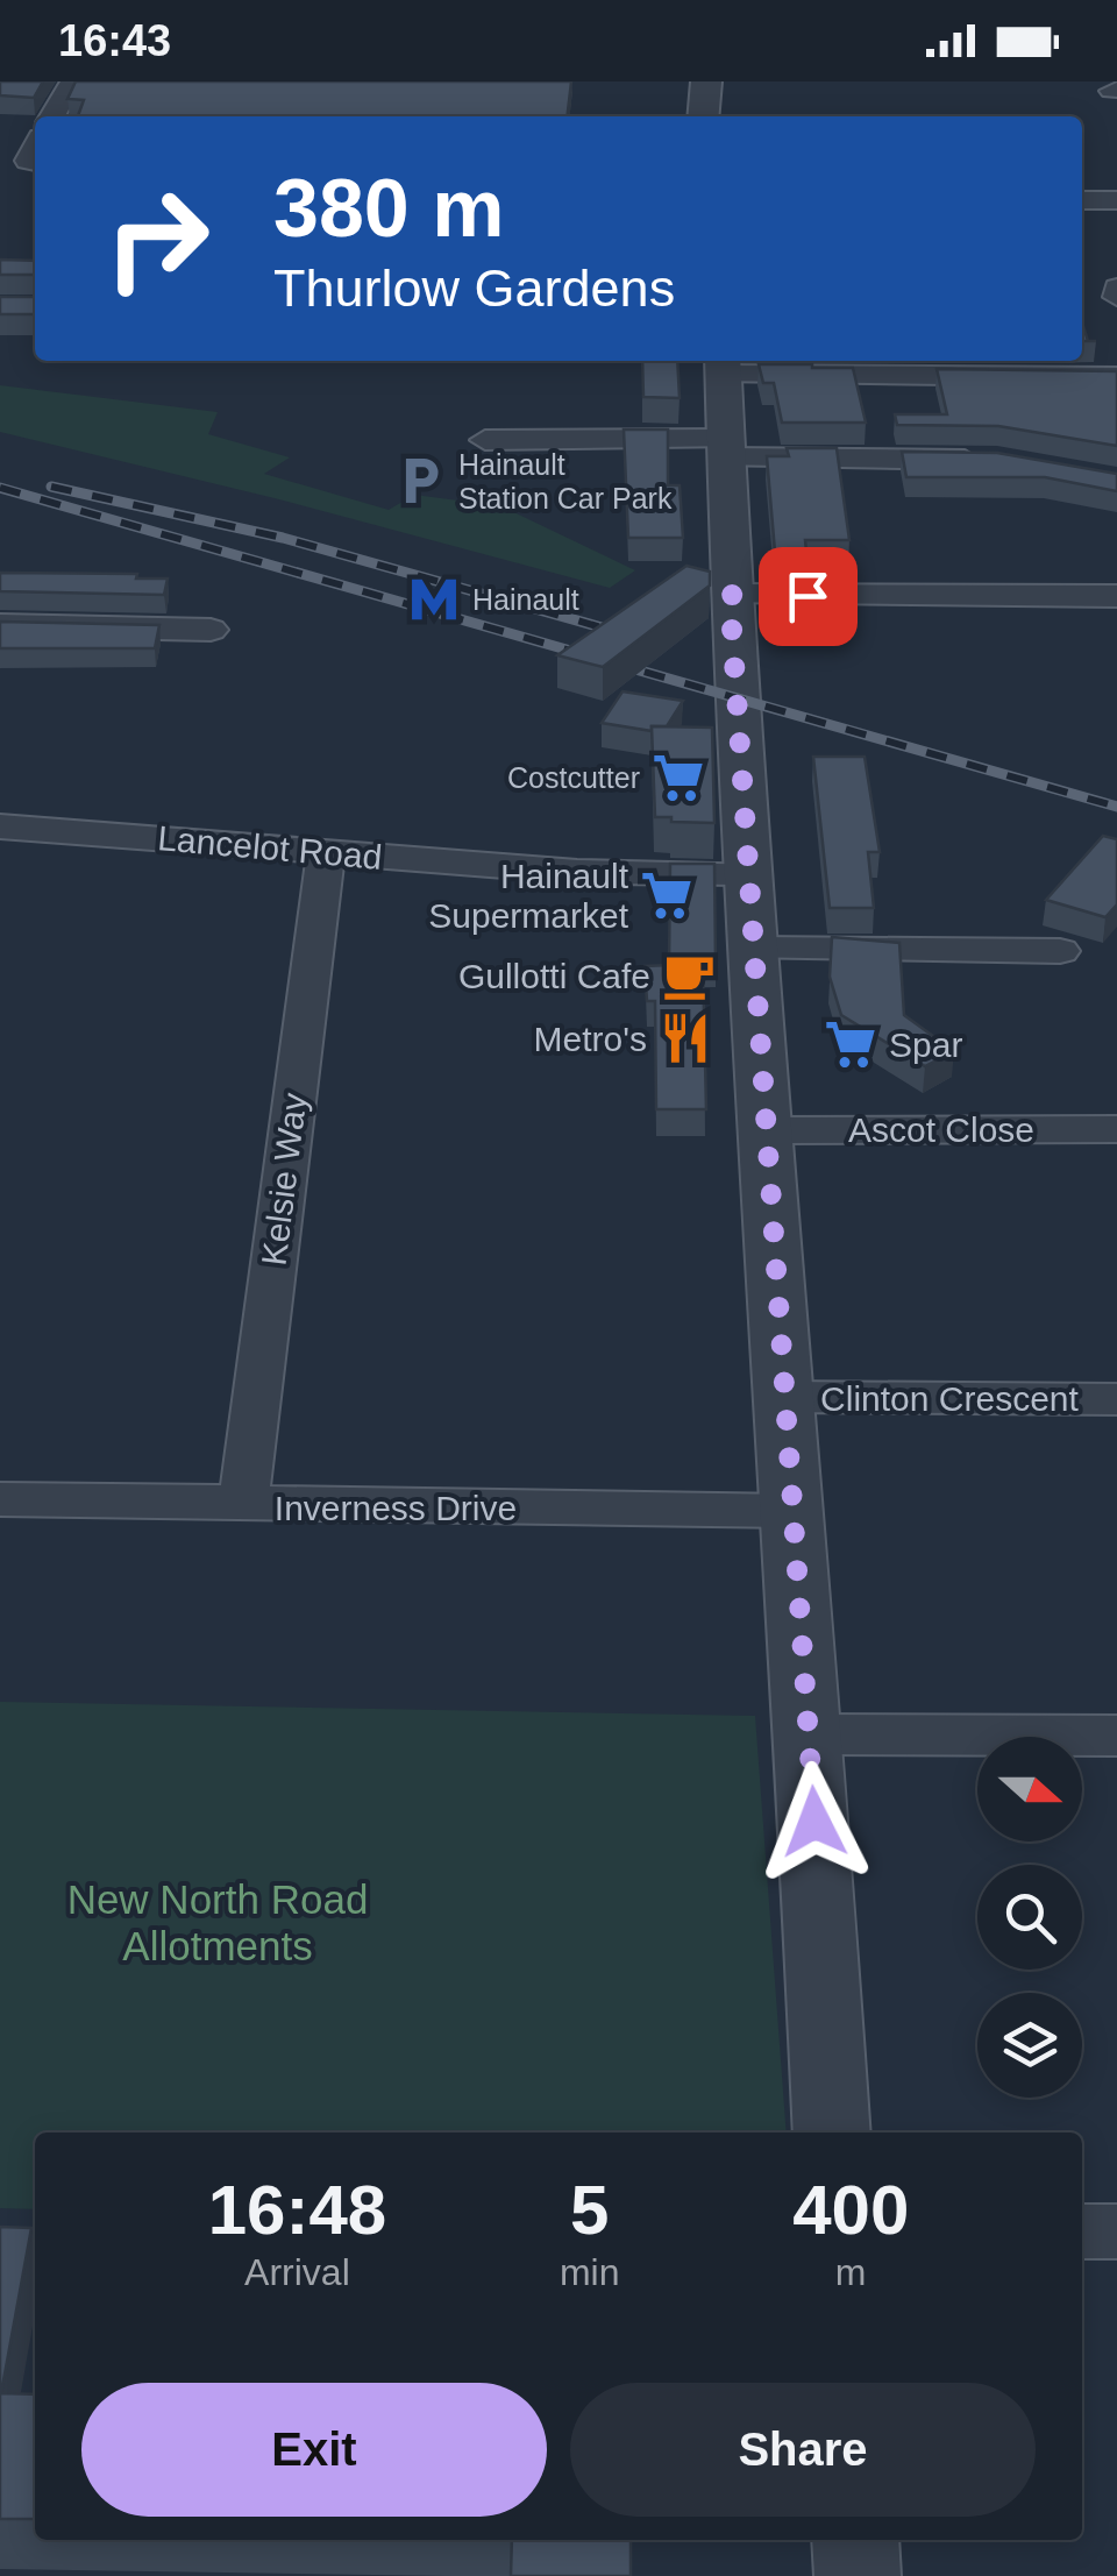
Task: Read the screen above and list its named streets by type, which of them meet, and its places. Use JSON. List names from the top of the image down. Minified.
{"streets":{"street":["Lancelot Road","Ascot Close","Kelsie Way","Clinton Crescent","Inverness Drive"]},"crossings":[["Lancelot Road","Kelsie Way"],["Kelsie Way","Inverness Drive"]],"parks":["New North Road Allotments"],"places":{"parking":["Hainault Station Car Park"],"metro station":["Hainault"],"supermarket":["Costcutter","Hainault Supermarket","Spar"],"cafe":["Gullotti Cafe"],"restaurant":["Metro's"]},"north":"right","page":{"status":"16:43","turn":["380 m","Thurlow Gardens"],"eta":["16:48","Arrival","5","min","400","m"],"buttons":["Exit","Share"]}}
